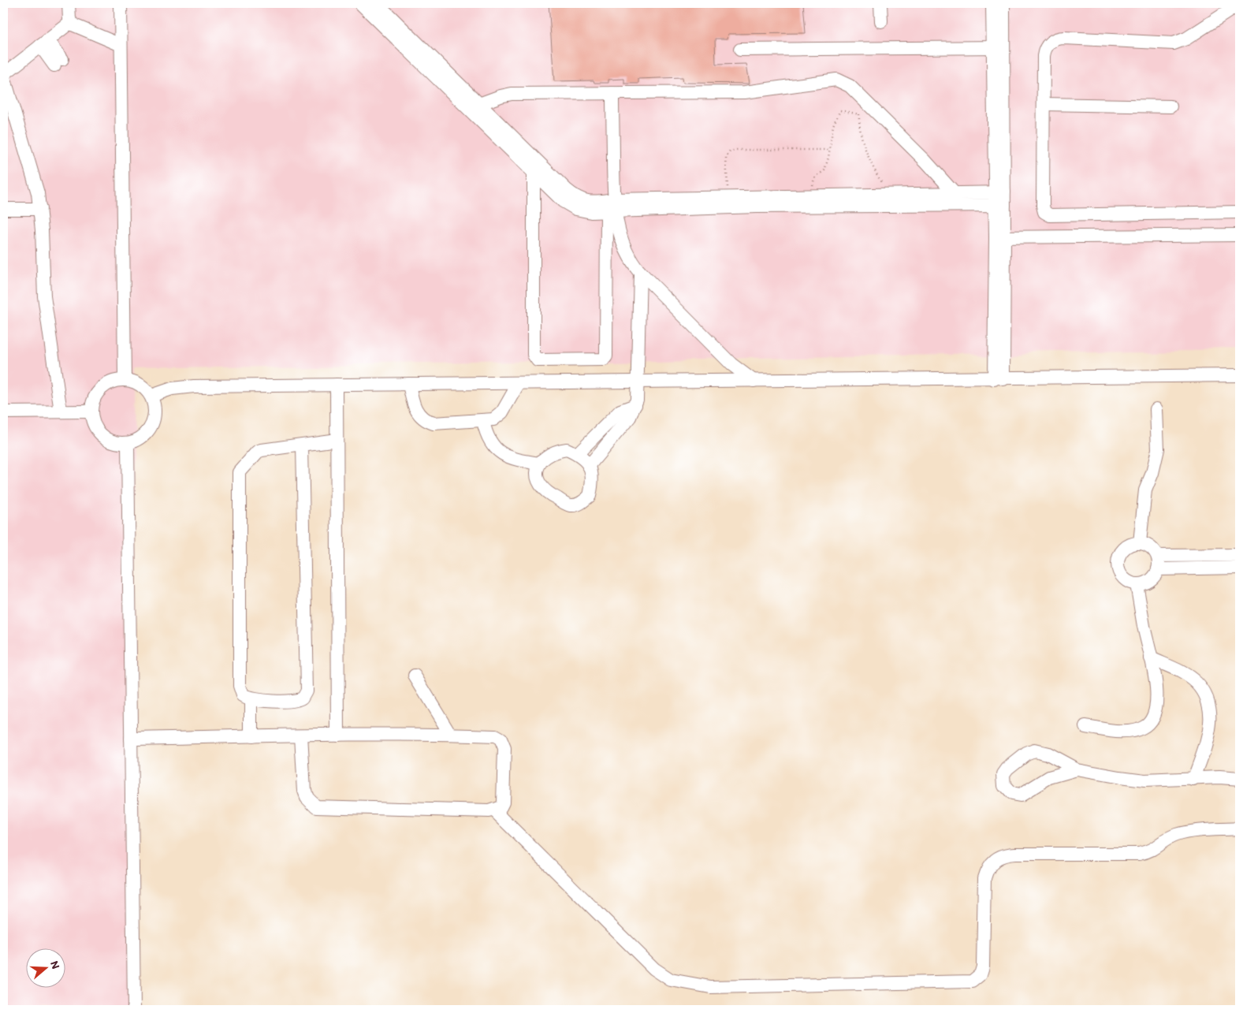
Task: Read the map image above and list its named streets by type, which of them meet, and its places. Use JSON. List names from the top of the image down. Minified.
{"north":"right"}
